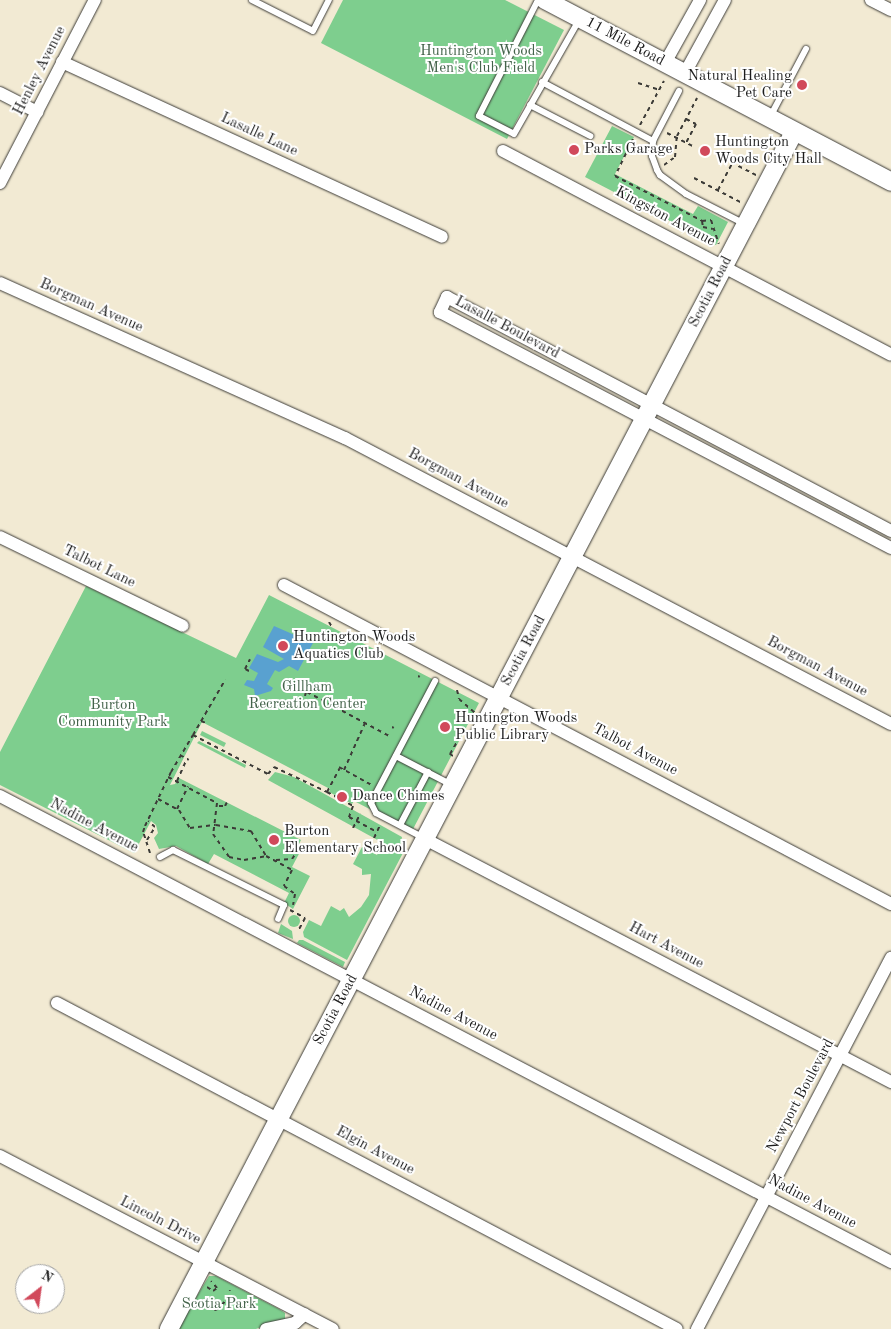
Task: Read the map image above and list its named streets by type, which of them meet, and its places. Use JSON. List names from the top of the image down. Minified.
{"streets":{"street":["11 Mile Road","Henley Avenue","Lasalle Lane","Kingston Avenue","Scotia Road","Borgman Avenue","Lasalle Boulevard","Talbot Lane","Talbot Avenue","Nadine Avenue","Hart Avenue","Newport Boulevard","Elgin Avenue","Lincoln Drive"]},"crossings":[["11 Mile Road","Scotia Road"],["Henley Avenue","Lasalle Lane"],["Kingston Avenue","Scotia Road"],["Scotia Road","Borgman Avenue"],["Scotia Road","Lasalle Boulevard"],["Scotia Road","Talbot Avenue"],["Scotia Road","Nadine Avenue"],["Scotia Road","Hart Avenue"],["Scotia Road","Elgin Avenue"],["Scotia Road","Lincoln Drive"],["Nadine Avenue","Newport Boulevard"],["Hart Avenue","Newport Boulevard"]],"parks":["Huntington Woods Men's Club Field","Gillham Recreation Center","Burton Community Park","Scotia Park"],"places":["Natural Healing Pet Care","Parks Garage","Huntington Woods City Hall","Huntington Woods Aquatics Club","Huntington Woods Public Library","Dance Chimes","Burton Elementary School"],"north":"top right"}
